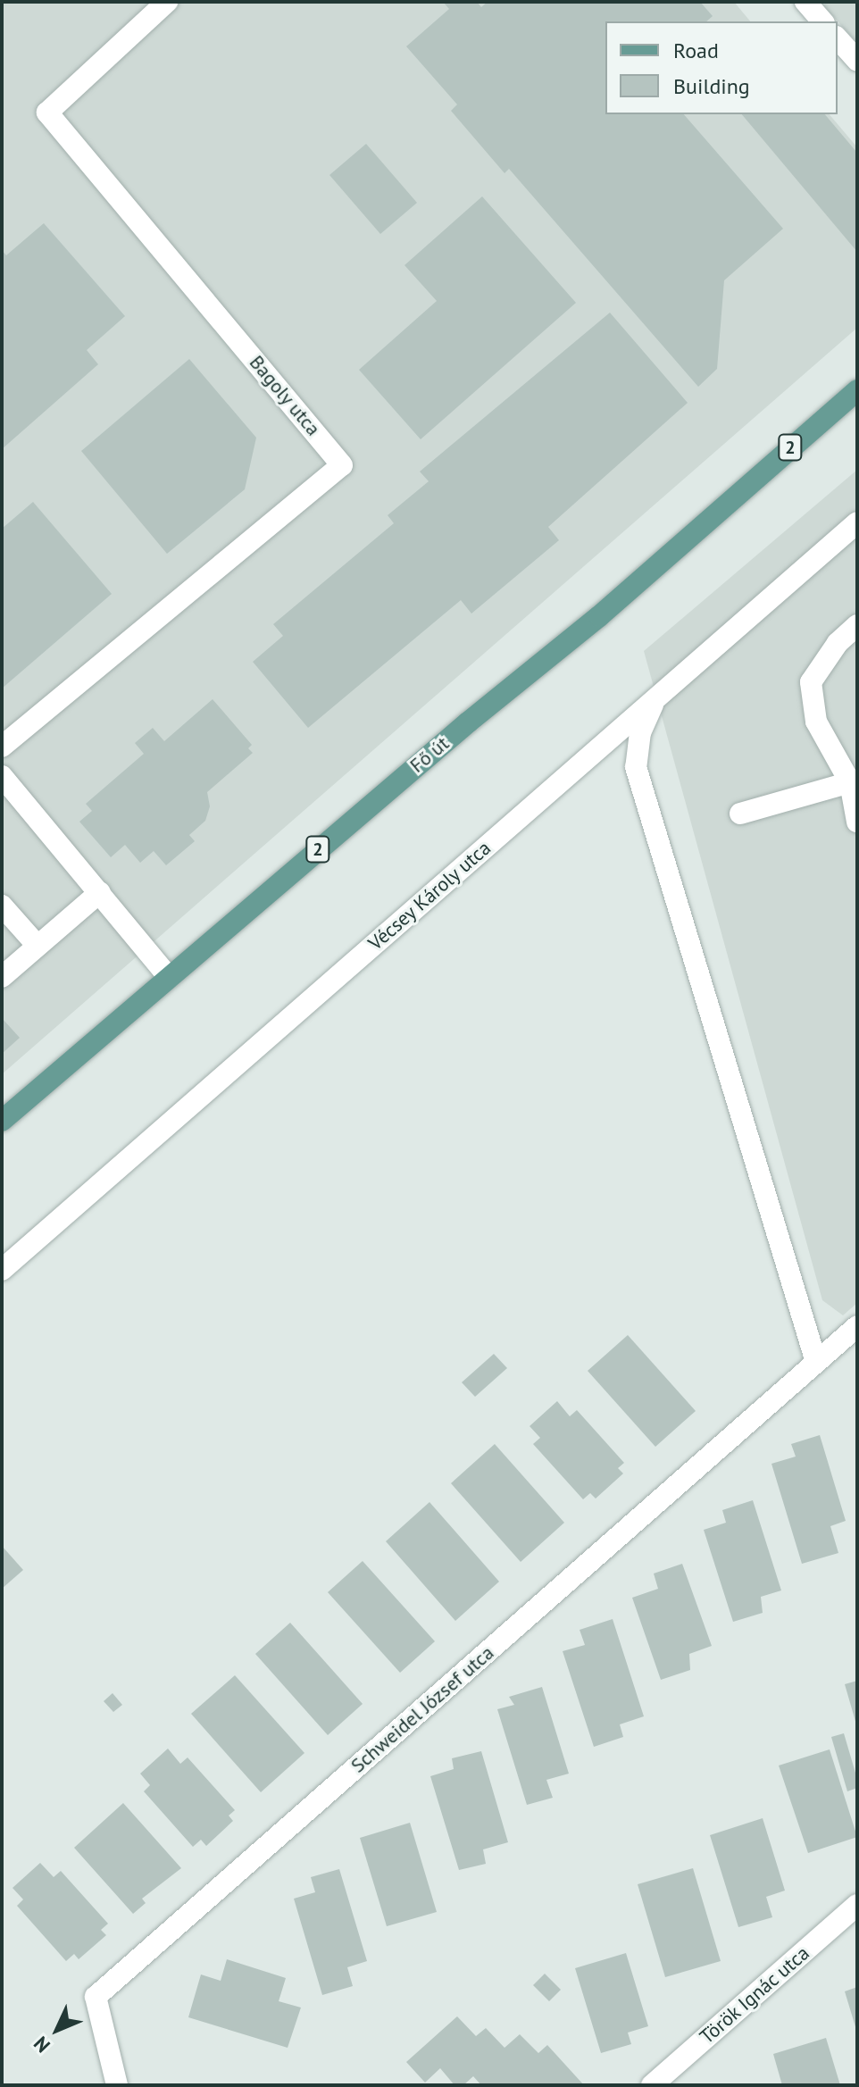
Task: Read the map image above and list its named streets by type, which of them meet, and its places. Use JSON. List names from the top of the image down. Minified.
{"streets":{"main road":["2","Fő út"],"street":["Bagoly utca","Vécsey Károly utca","Schweidel József utca","Török Ignác utca"]},"legend":["Road","Building"],"north":"bottom left"}
